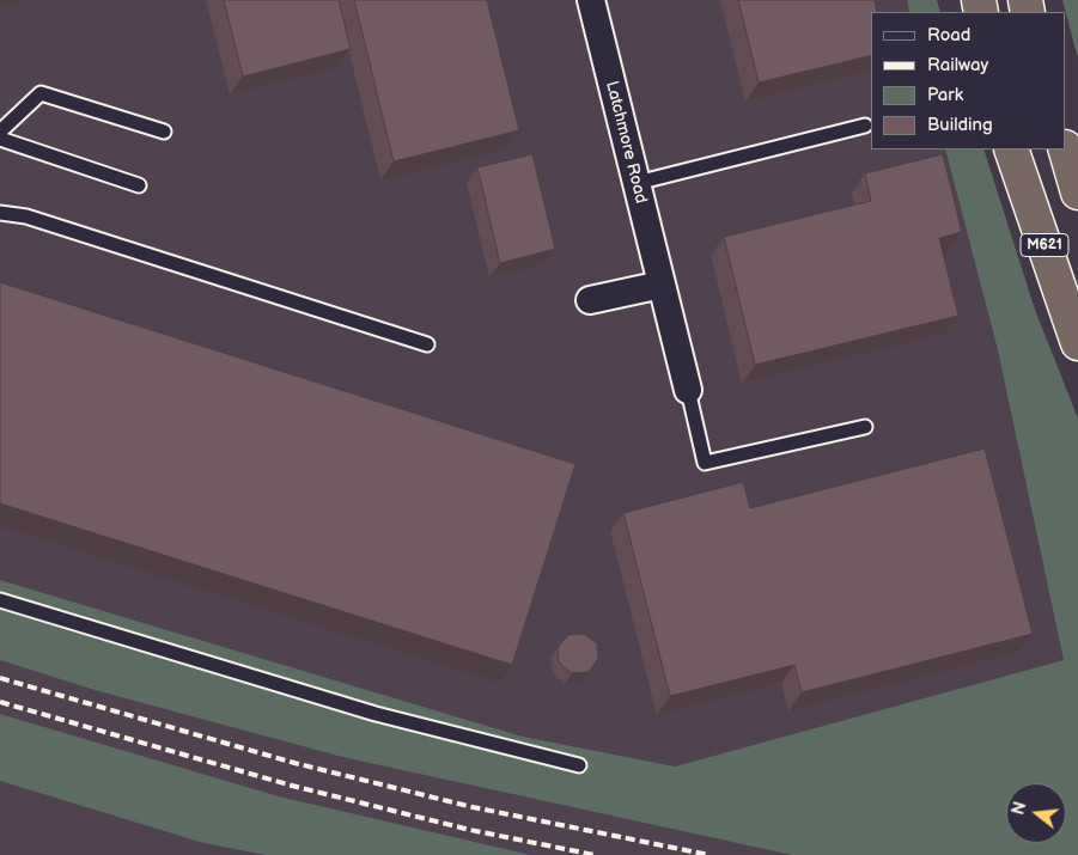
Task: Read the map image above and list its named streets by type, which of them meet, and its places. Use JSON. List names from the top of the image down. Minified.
{"streets":{"highway":["M621"],"street":["Latchmore Road"]},"legend":["Road","Railway","Park","Building"],"north":"left"}
